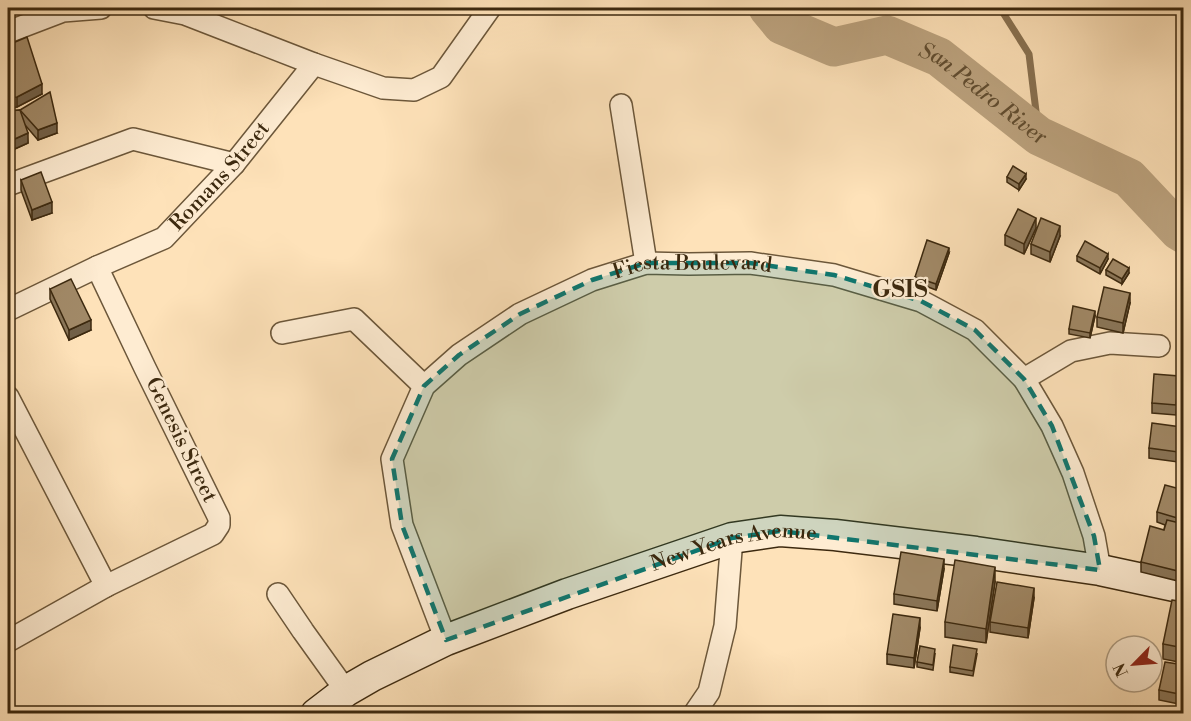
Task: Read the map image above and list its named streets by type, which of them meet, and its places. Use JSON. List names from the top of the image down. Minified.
{"streets":{"street":["Romans Street","Fiesta Boulevard","Genesis Street","New Years Avenue"]},"crossings":[["Romans Street","Genesis Street"],["Fiesta Boulevard","New Years Avenue"]],"districts":["GSIS"],"water":["San Pedro River"],"north":"bottom left"}
